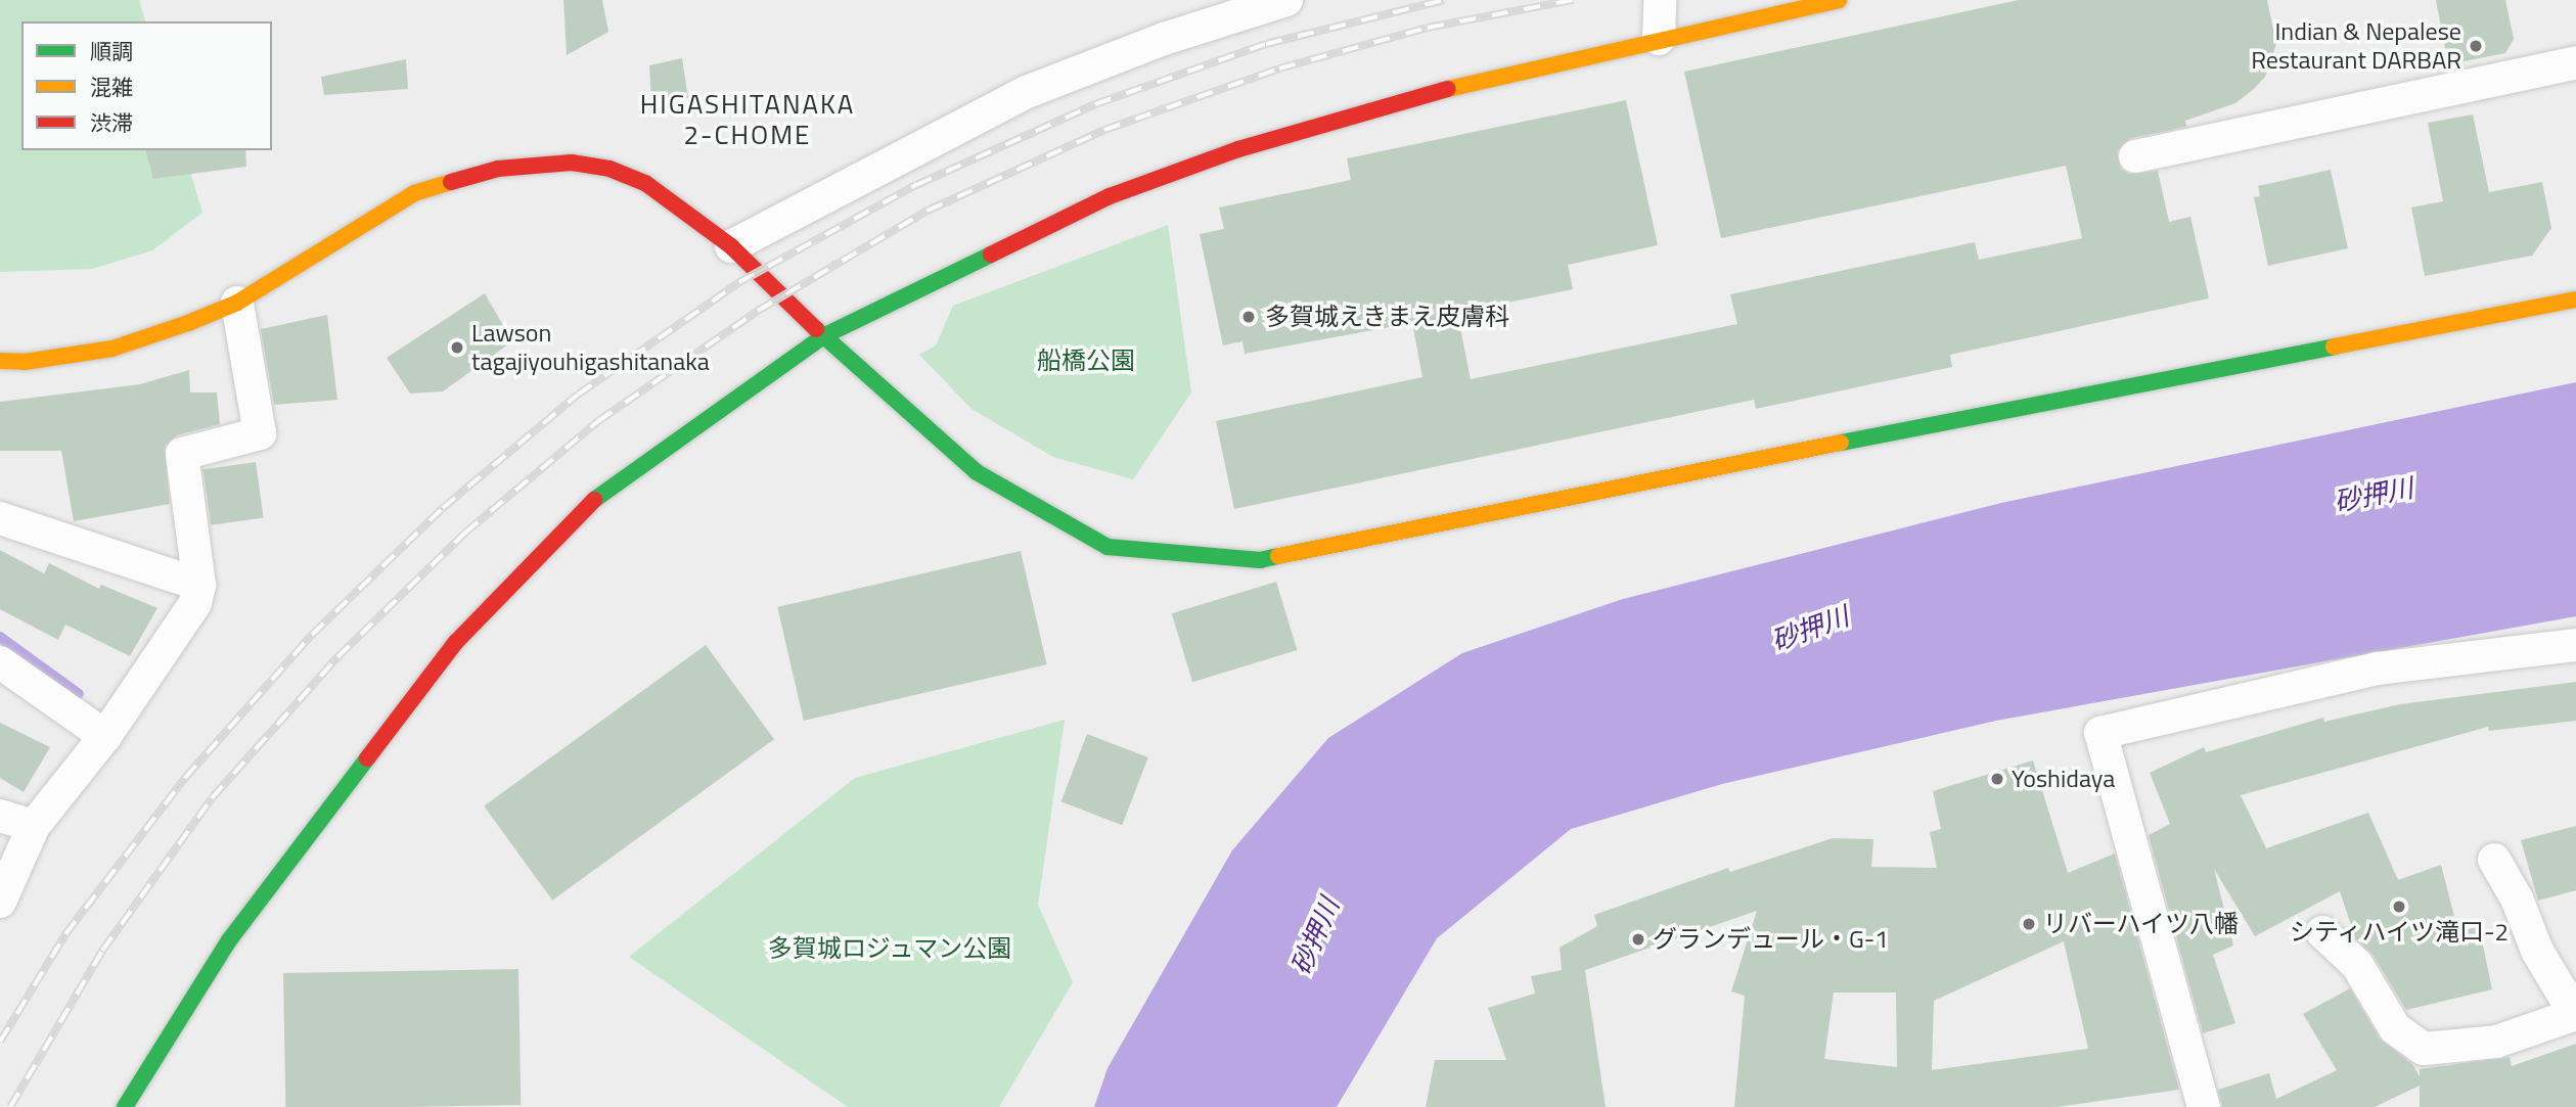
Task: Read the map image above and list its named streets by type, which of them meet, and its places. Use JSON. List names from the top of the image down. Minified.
{"districts":["HIGASHITANAKA 2-CHOME"],"water":["砂押川"],"parks":["船橋公園","多賀城ロジュマン公園"],"places":["Indian & Nepalese Restaurant DARBAR","多賀城えきまえ皮膚科","Lawson tagajiyouhigashitanaka","Yoshidaya","シティハイツ滝口-2","リバーハイツ八幡","グランデュール・G-1"],"legend":["順調","混雑","渋滞"]}
